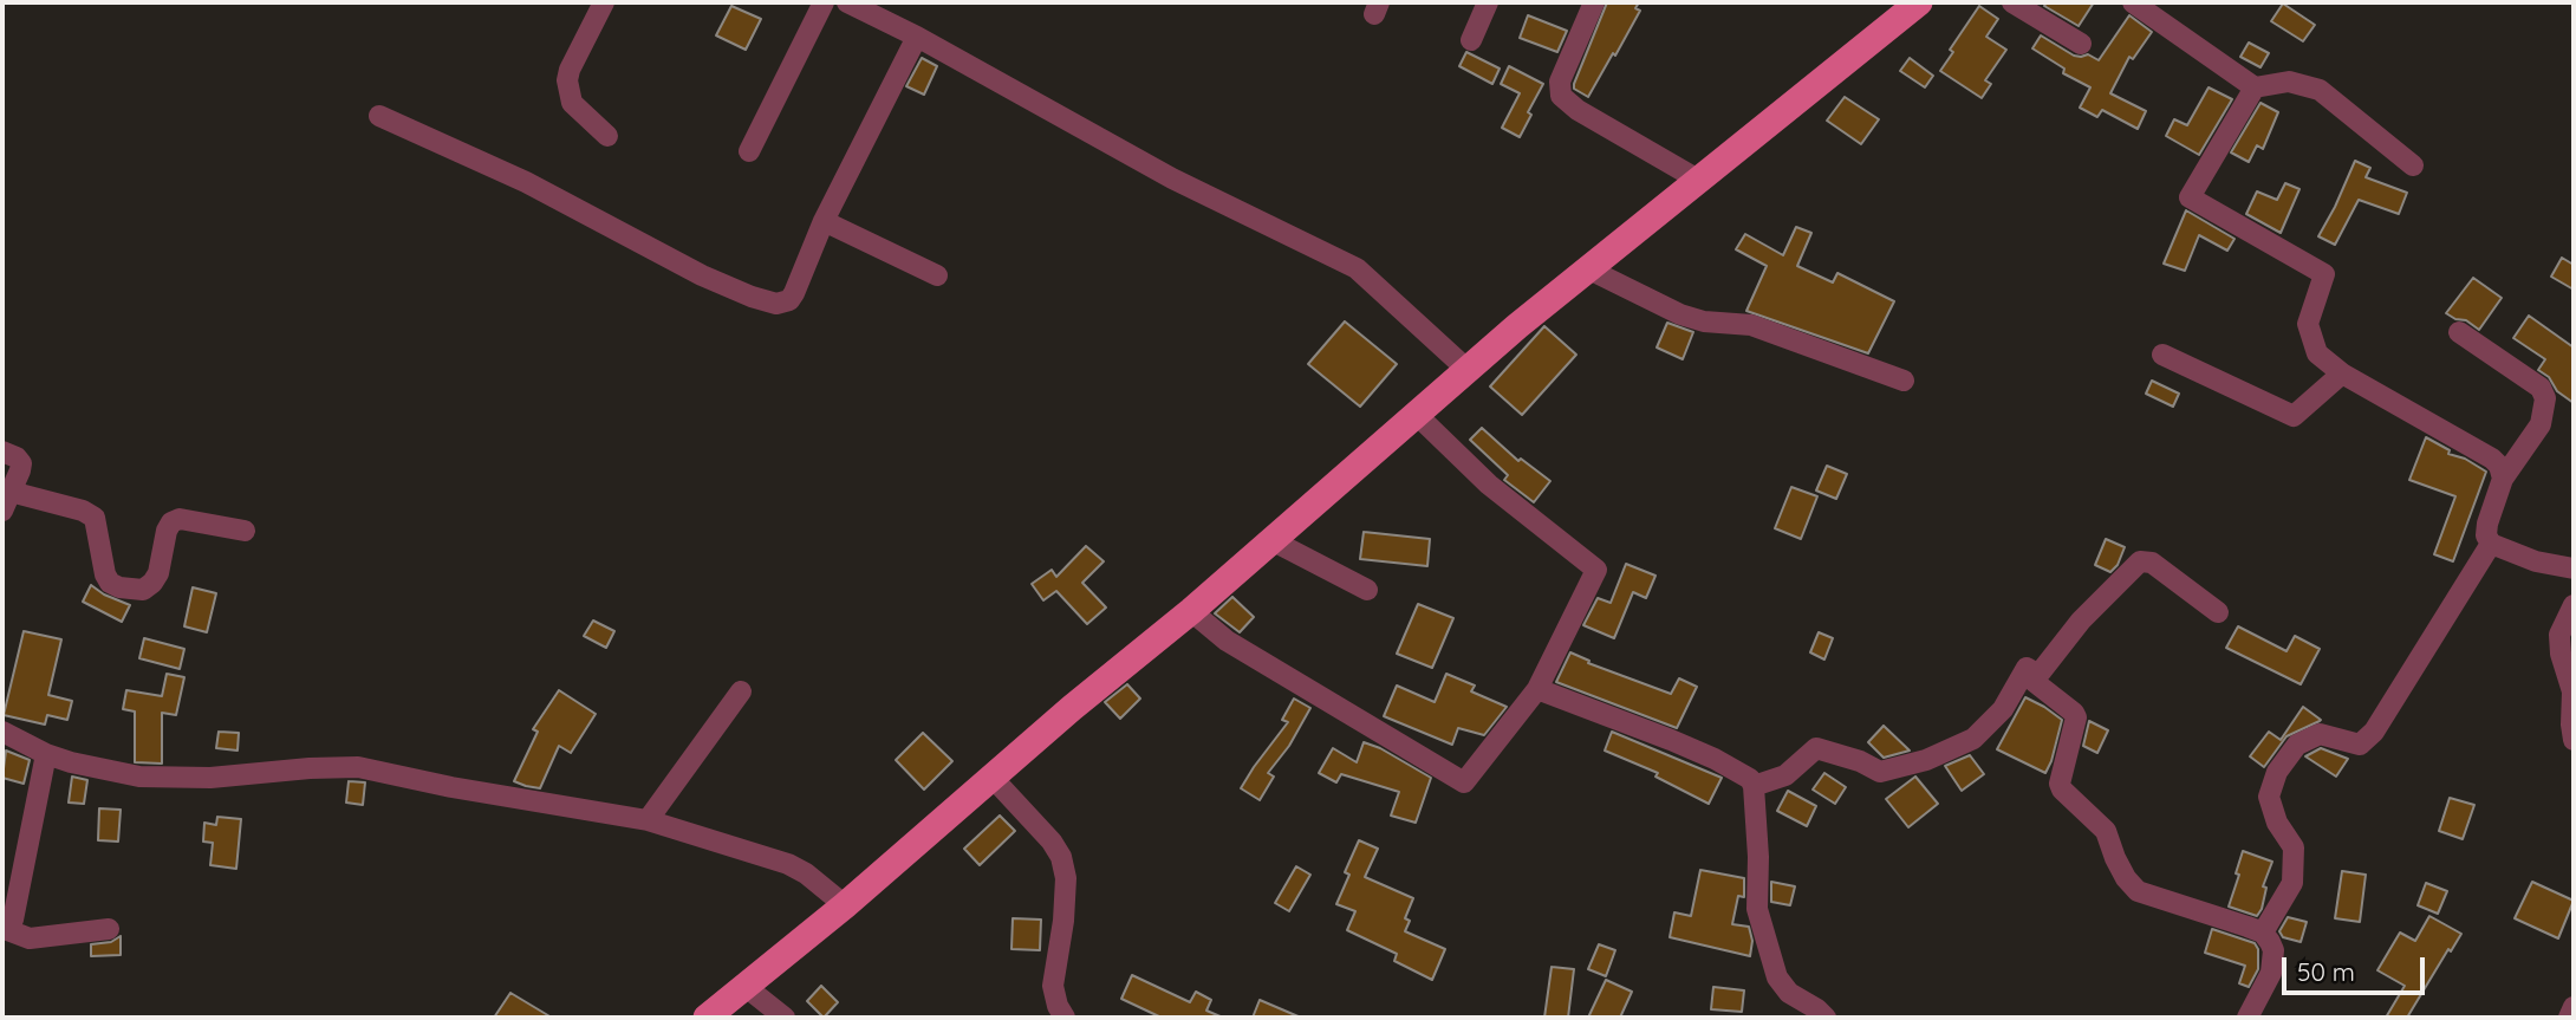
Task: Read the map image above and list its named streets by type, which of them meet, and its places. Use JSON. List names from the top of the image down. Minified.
{"scale_bar":"50 m"}
